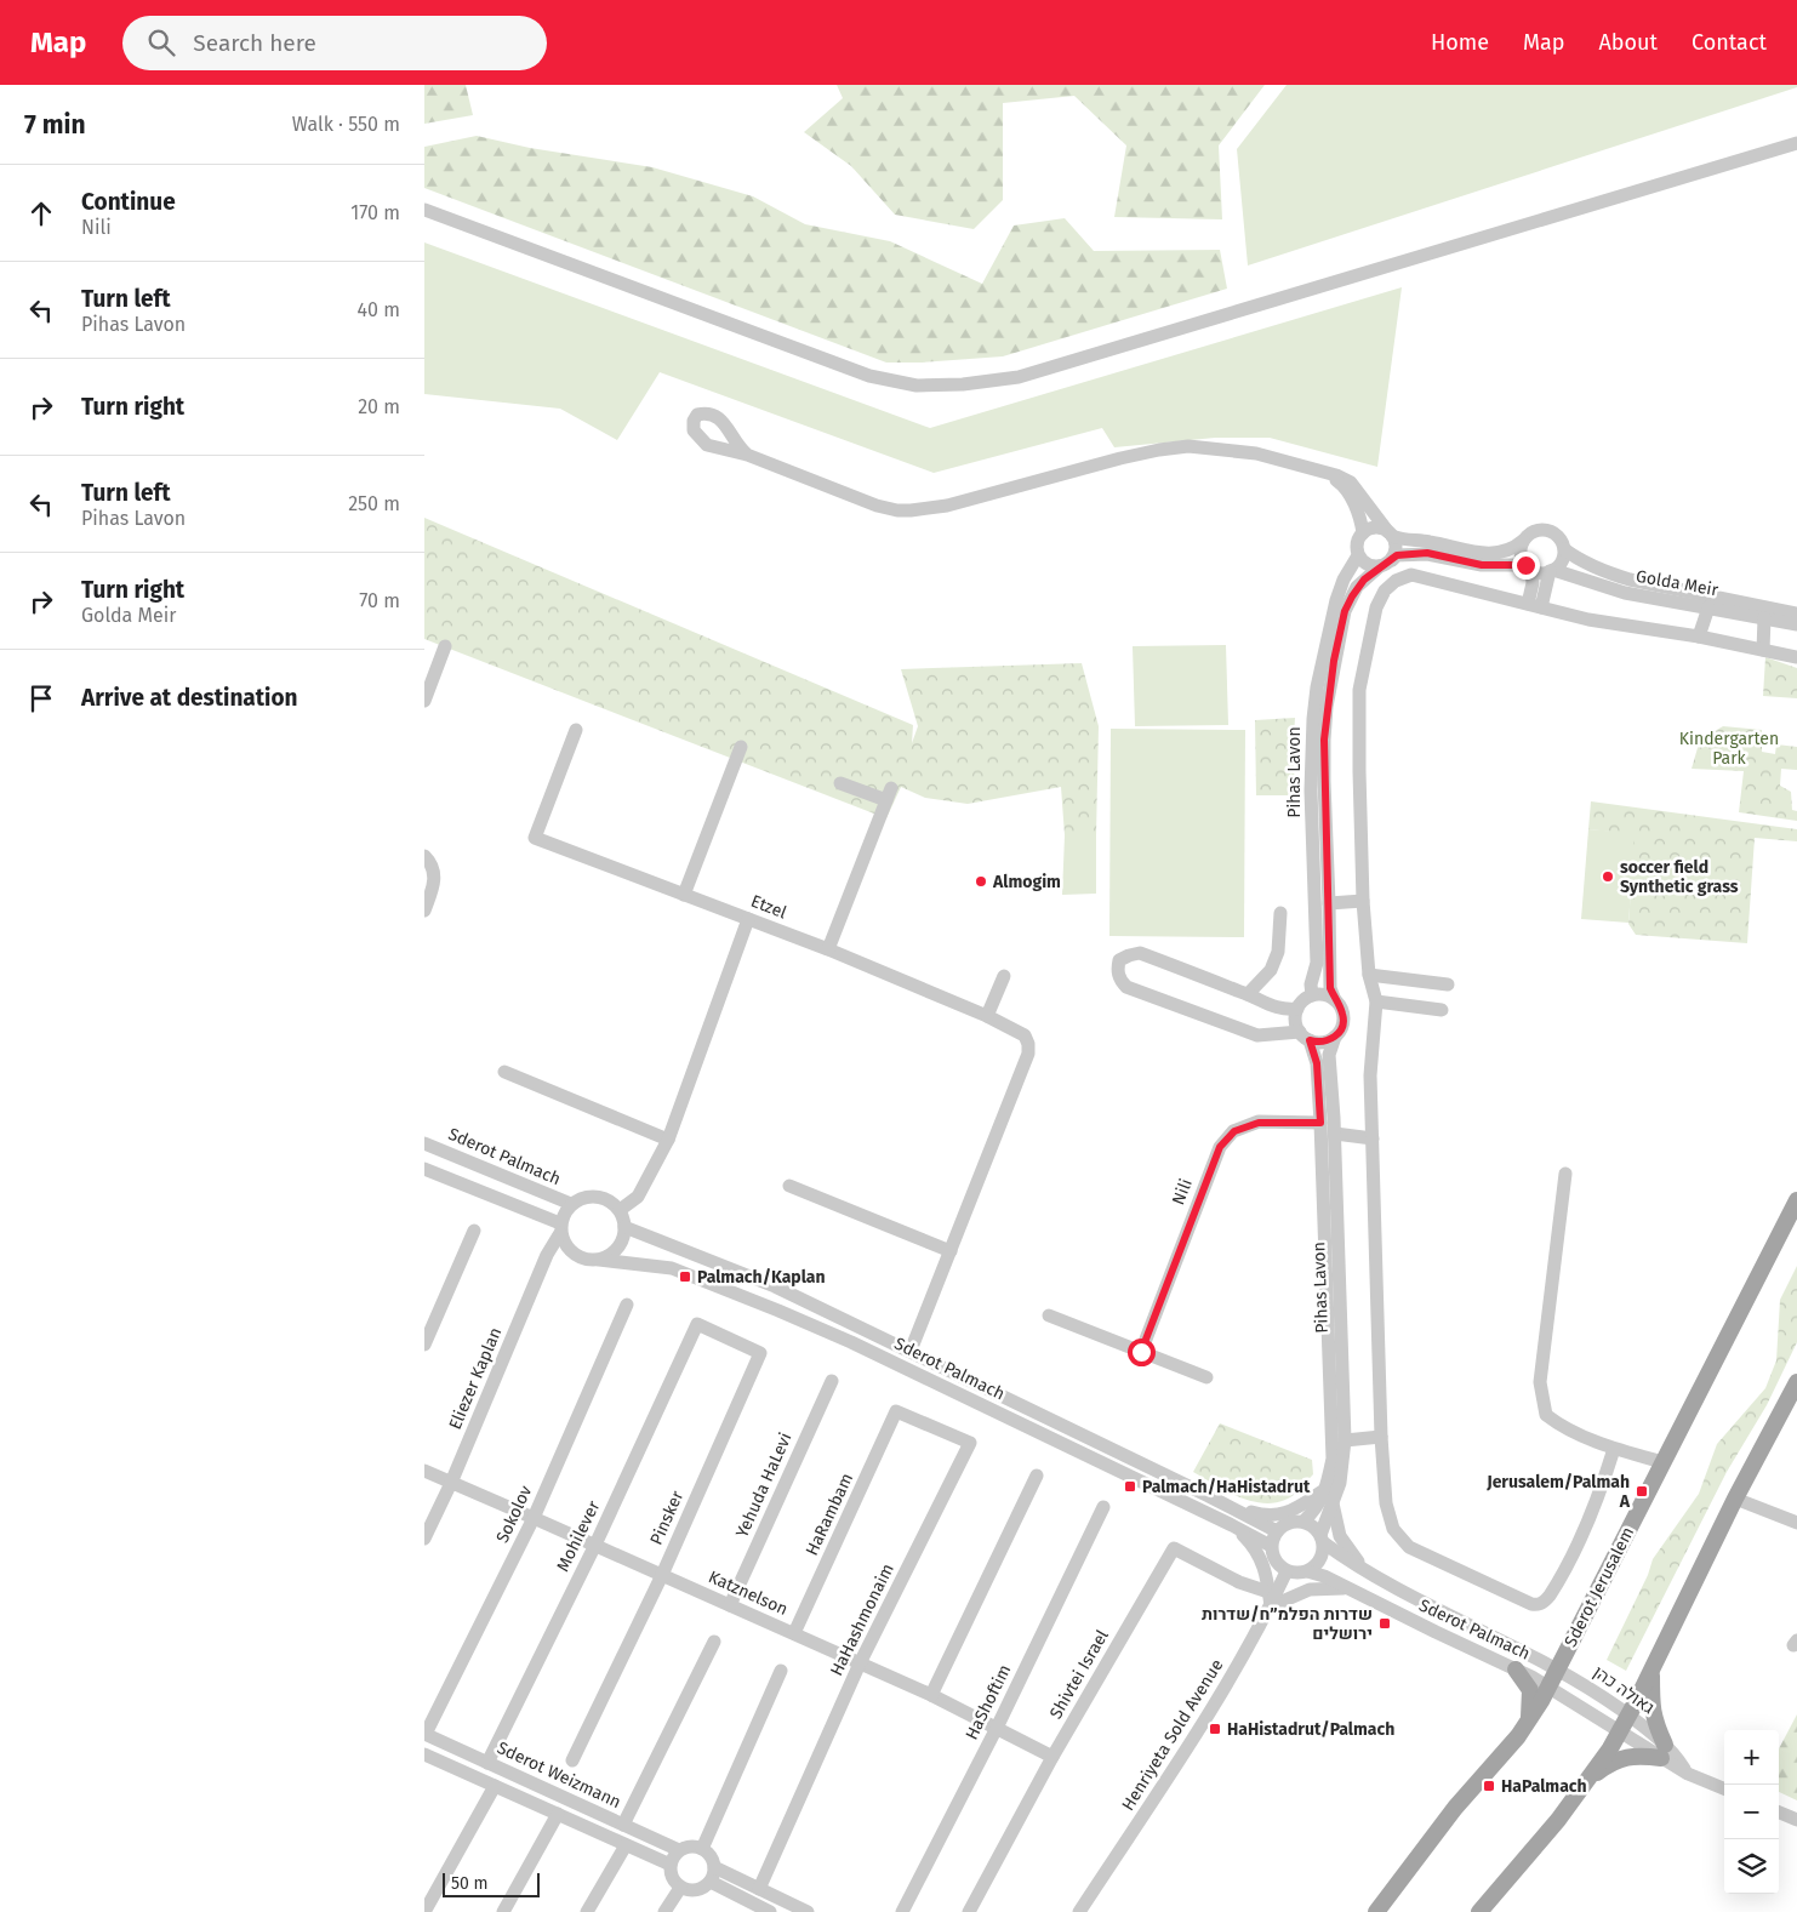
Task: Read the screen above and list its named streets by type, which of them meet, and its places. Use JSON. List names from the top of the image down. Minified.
{"streets":{"main road":["Sderot Jerusalem"],"street":["Golda Meir","Pihas Lavon","Etzel","Sderot Palmach","Nili","Eliezer Kaplan","Yehuda HaLevi","Sokolov","HaRambam","Pinsker","Mohilever","Katznelson","HaHashmonaim","Shivtei Israel","גאולה כהן","HaShoftim","Henriyeta Sold Avenue","Sderot Weizmann"]},"crossings":[["Pihas Lavon","Sderot Palmach"],["Pihas Lavon","Nili"],["Pihas Lavon","Henriyeta Sold Avenue"],["Etzel","Sderot Palmach"],["Sderot Palmach","Eliezer Kaplan"],["Sderot Palmach","Sderot Jerusalem"],["Sderot Palmach","גאולה כהן"],["Sderot Palmach","Henriyeta Sold Avenue"],["Eliezer Kaplan","Katznelson"],["Yehuda HaLevi","Katznelson"],["Sokolov","Katznelson"],["Sokolov","Sderot Weizmann"],["HaRambam","Katznelson"],["HaRambam","HaHashmonaim"],["Pinsker","Mohilever"],["Pinsker","Katznelson"],["Mohilever","Katznelson"],["Mohilever","Sderot Weizmann"],["Sderot Jerusalem","גאולה כהן"],["Katznelson","HaHashmonaim"],["Katznelson","Shivtei Israel"],["Katznelson","HaShoftim"]],"parks":["Kindergarten Park"],"places":{"other":["soccer field Synthetic grass","Almogim"],"transit":["Palmach/Kaplan","Palmach/HaHistadrut","Jerusalem/Palmah A","שדרות הפלמ״ח/שדרות ירושלים","HaHistadrut/Palmach","HaPalmach"]},"scale_bar":"50 m","page":{"header":"Map","search":"Search here","nav":["Home","Map","About","Contact"],"heading":["7 min","Walk · 550 m"],"list":[["Continue","Nili","170 m"],["Turn left","Pihas Lavon","40 m"],["Turn right","20 m"],["Turn left","Pihas Lavon","250 m"],["Turn right","Golda Meir","70 m"],"Arrive at destination"],"map_buttons":["+","−"],"scale":"50 m"}}
